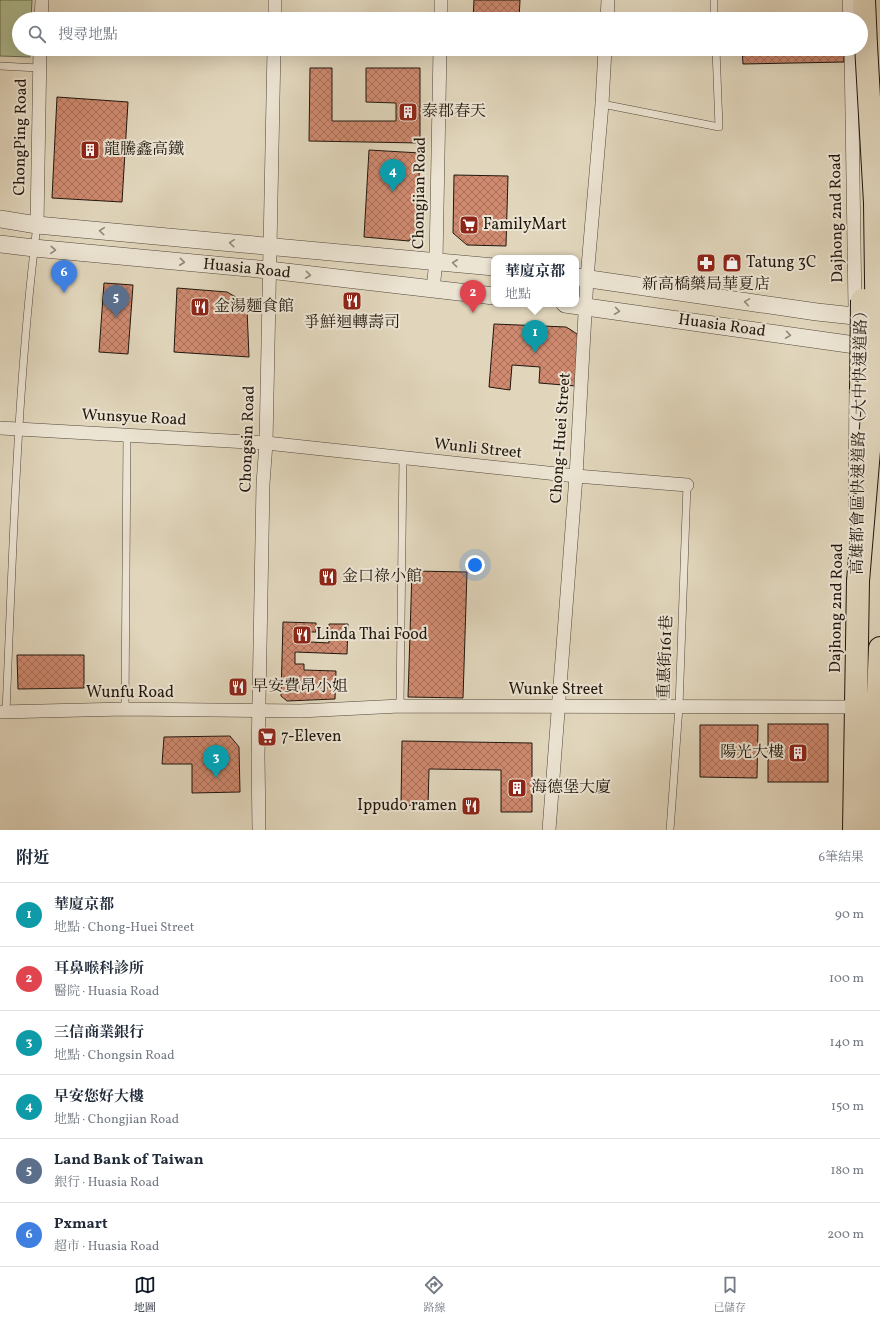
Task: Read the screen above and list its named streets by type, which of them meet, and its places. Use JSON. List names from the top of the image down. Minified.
{"streets":{"highway":["高雄都會區快速道路（大中快速道路）"],"street":["ChongPing Road","Chongjian Road","Dajhong 2nd Road","Huasia Road","Wunsyue Road","Chong-Huei Street","Chongsin Road","Wunli Street","Wunke Street","Wunfu Road"],"lane":["重惠街161巷"]},"crossings":[["ChongPing Road","Huasia Road"],["Chongjian Road","Huasia Road"],["Dajhong 2nd Road","Huasia Road"],["Dajhong 2nd Road","Wunke Street"],["Huasia Road","Chong-Huei Street"],["Huasia Road","Chongsin Road"],["Wunsyue Road","Chongsin Road"],["Wunsyue Road","Wunli Street"],["Chong-Huei Street","Wunli Street"],["Chong-Huei Street","Wunke Street"],["Chongsin Road","Wunli Street"],["Chongsin Road","Wunke Street"],["Chongsin Road","Wunfu Road"],["Wunli Street","重惠街161巷"],["重惠街161巷","Wunke Street"],["Wunke Street","Wunfu Road"]],"places":{"building":["泰郡春天","龍騰鑫高鐵","陽光大樓","海德堡大廈"],"supermarket":["FamilyMart","7-Eleven"],"pharmacy":["新高橋藥局華夏店"],"shop":["Tatung 3C"],"restaurant":["爭鮮迴轉壽司","金湯麵食館","金口祿小館","Linda Thai Food","早安費昂小姐","Ippudo ramen"]},"page":{"search":"搜尋地點","pins":["4","6","2","5","1","3"],"popup":["華廈京都","地點"],"heading":["附近","6筆結果"],"list":[{"mark":"1","name":"華廈京都","note":"地點 · Chong-Huei Street","value":"90 m"},{"mark":"2","name":"耳鼻喉科診所","note":"醫院 · Huasia Road","value":"100 m"},{"mark":"3","name":"三信商業銀行","note":"地點 · Chongsin Road","value":"140 m"},{"mark":"4","name":"早安您好大樓","note":"地點 · Chongjian Road","value":"150 m"},{"mark":"5","name":"Land Bank of Taiwan","note":"銀行 · Huasia Road","value":"180 m"},{"mark":"6","name":"Pxmart","note":"超市 · Huasia Road","value":"200 m"}],"nav":["地圖","路線","已儲存"]}}
